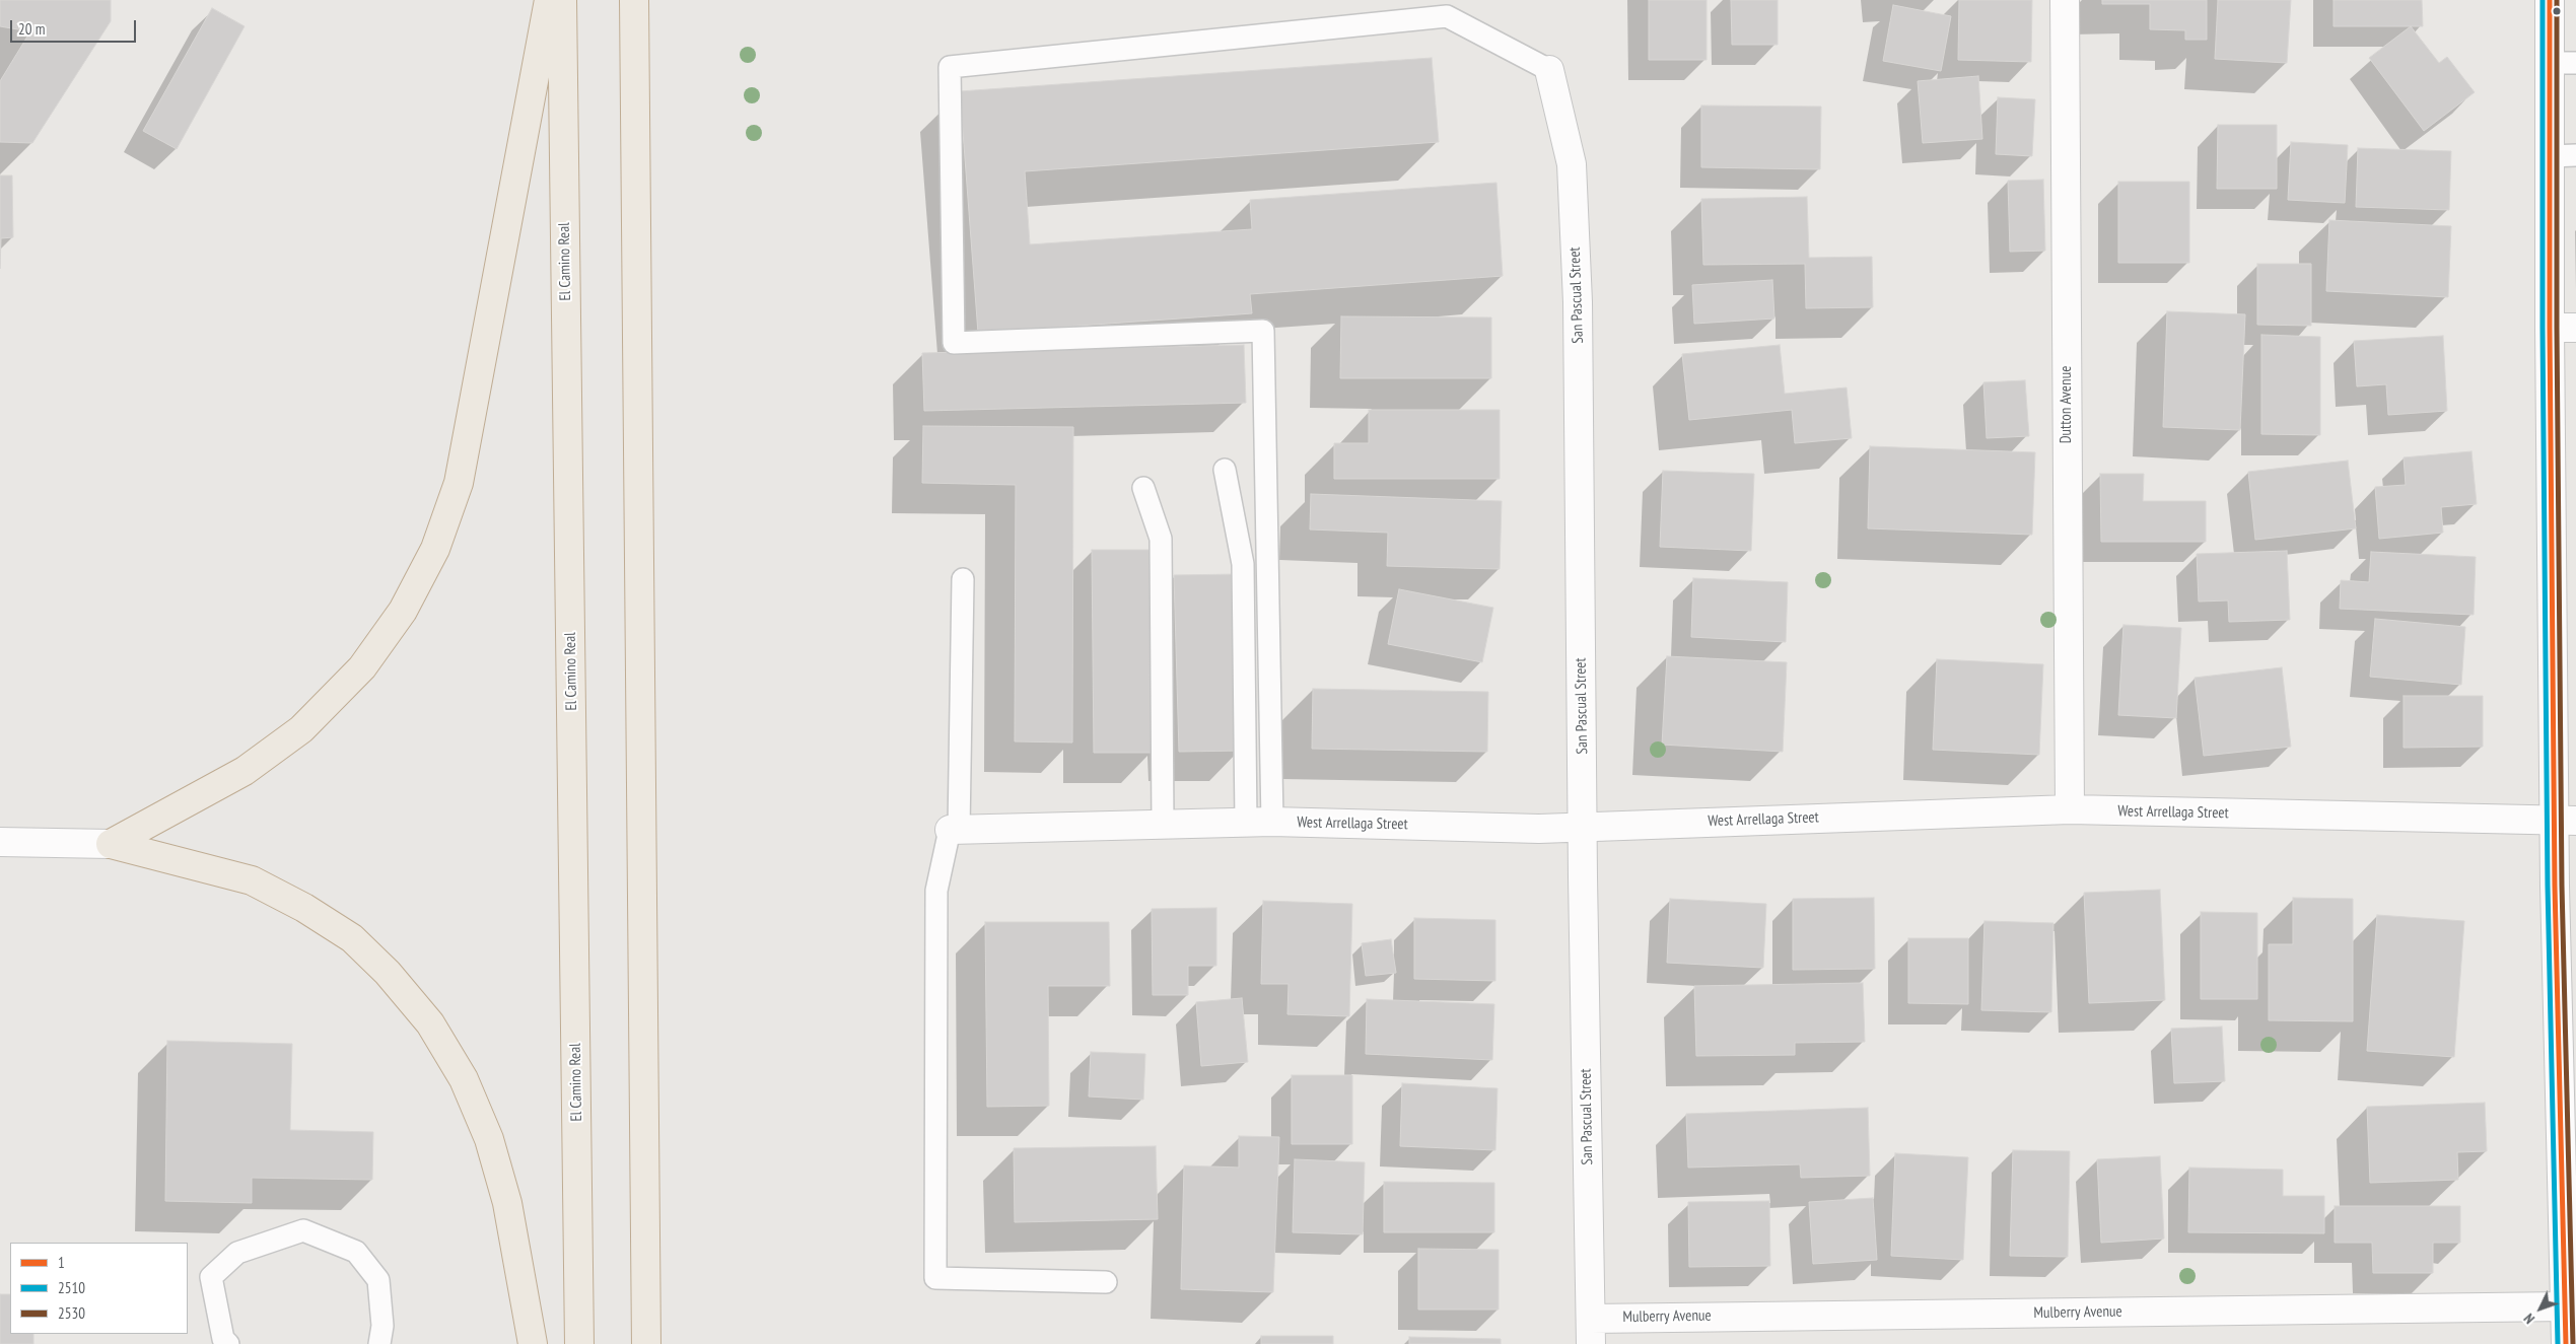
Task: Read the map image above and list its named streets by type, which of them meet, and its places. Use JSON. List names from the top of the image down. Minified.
{"streets":{"highway":["El Camino Real"],"street":["San Pascual Street","Dutton Avenue","West Arrellaga Street","Mulberry Avenue"]},"crossings":[["San Pascual Street","West Arrellaga Street"],["San Pascual Street","Mulberry Avenue"],["Dutton Avenue","West Arrellaga Street"]],"lines":["transit line 1","transit line 2510","transit line 2530"],"legend":["1","2510","2530"],"scale_bar":"20 m","north":"bottom left"}
